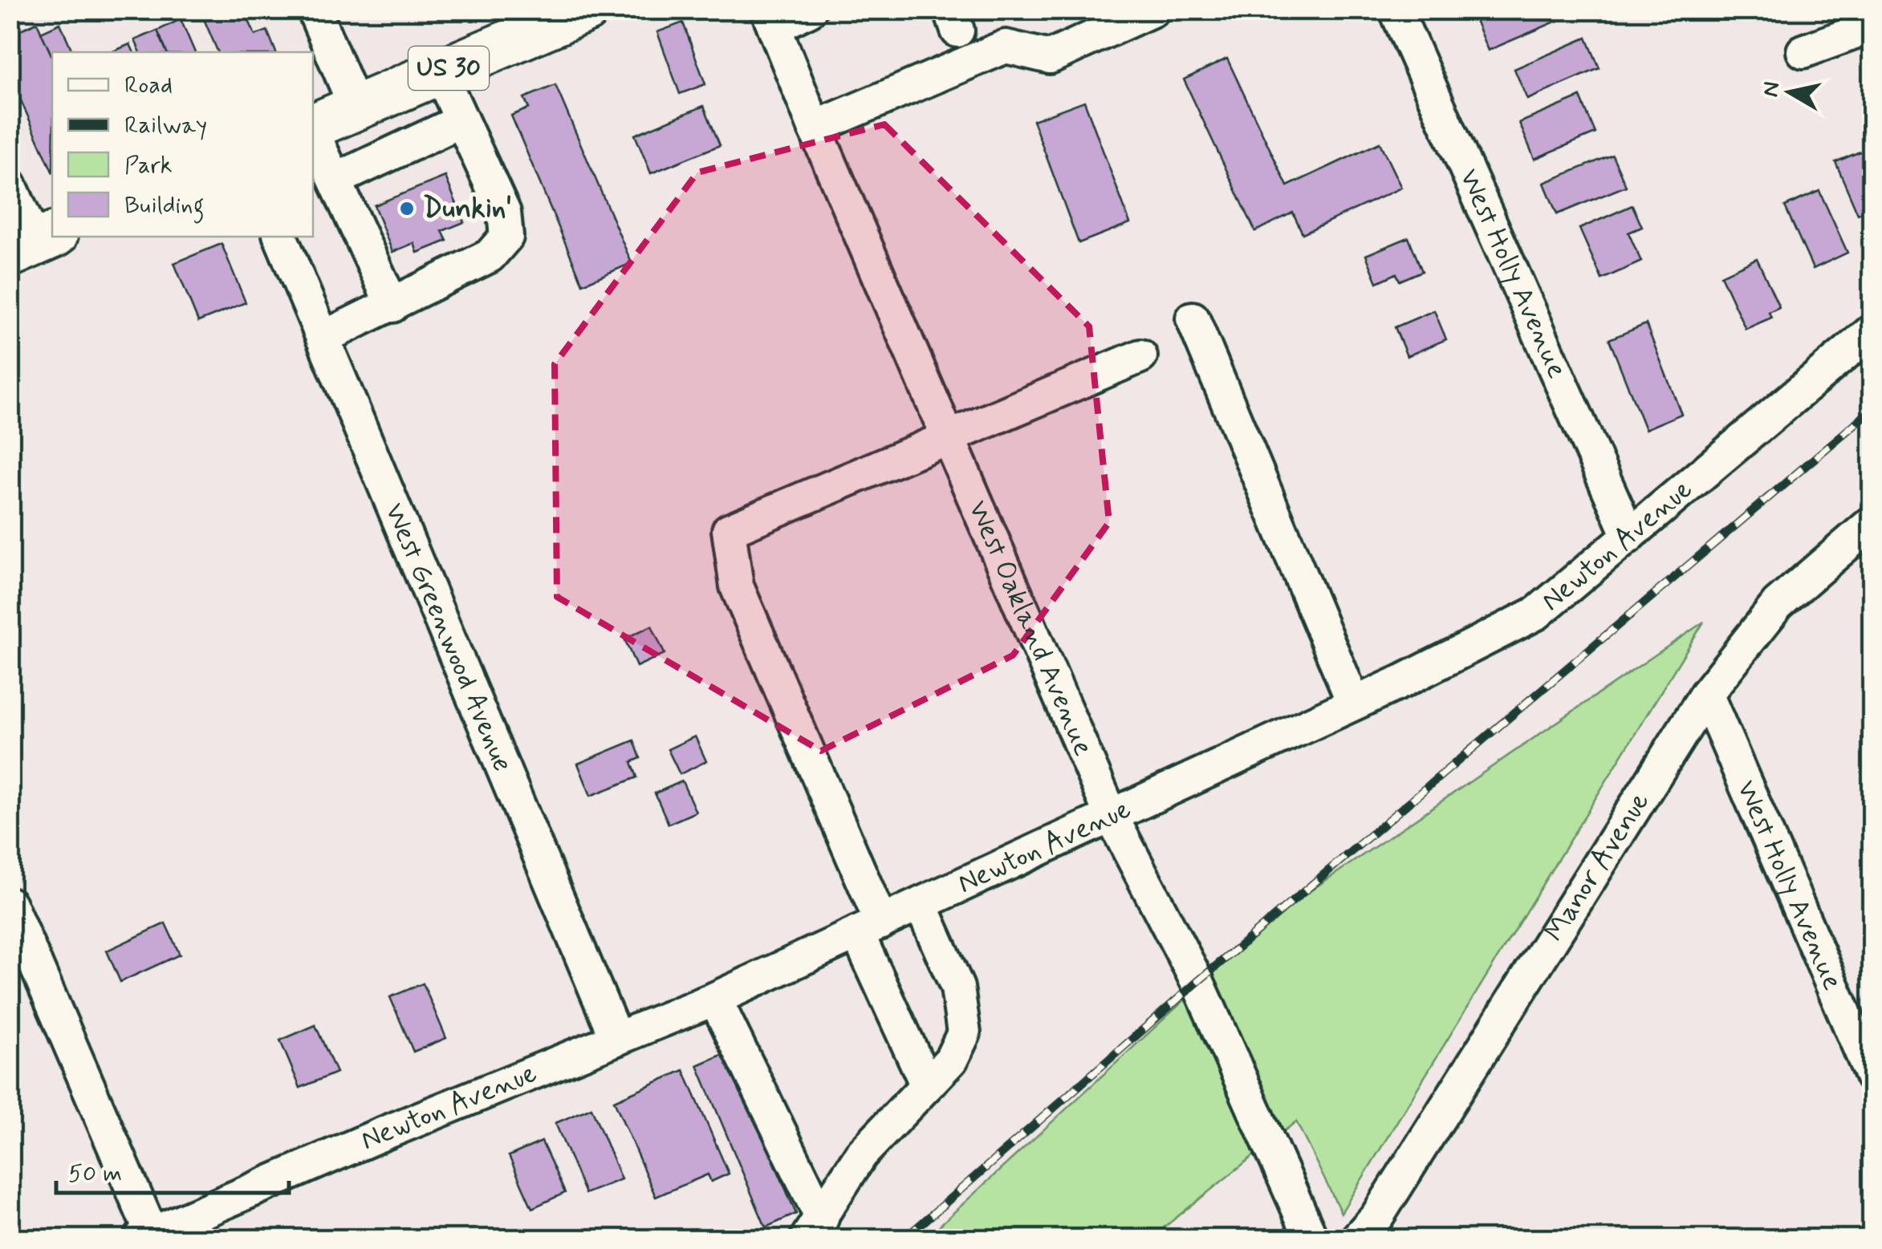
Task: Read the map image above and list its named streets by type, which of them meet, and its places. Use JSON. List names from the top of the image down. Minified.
{"streets":{"highway":["US 30"],"street":["West Holly Avenue","Newton Avenue","West Oakland Avenue","West Greenwood Avenue","Manor Avenue"]},"crossings":[["West Holly Avenue","Newton Avenue"],["West Holly Avenue","Manor Avenue"],["Newton Avenue","West Oakland Avenue"],["Newton Avenue","West Greenwood Avenue"]],"places":["Dunkin'"],"legend":["Road","Railway","Park","Building"],"scale_bar":"50 m","north":"left"}
